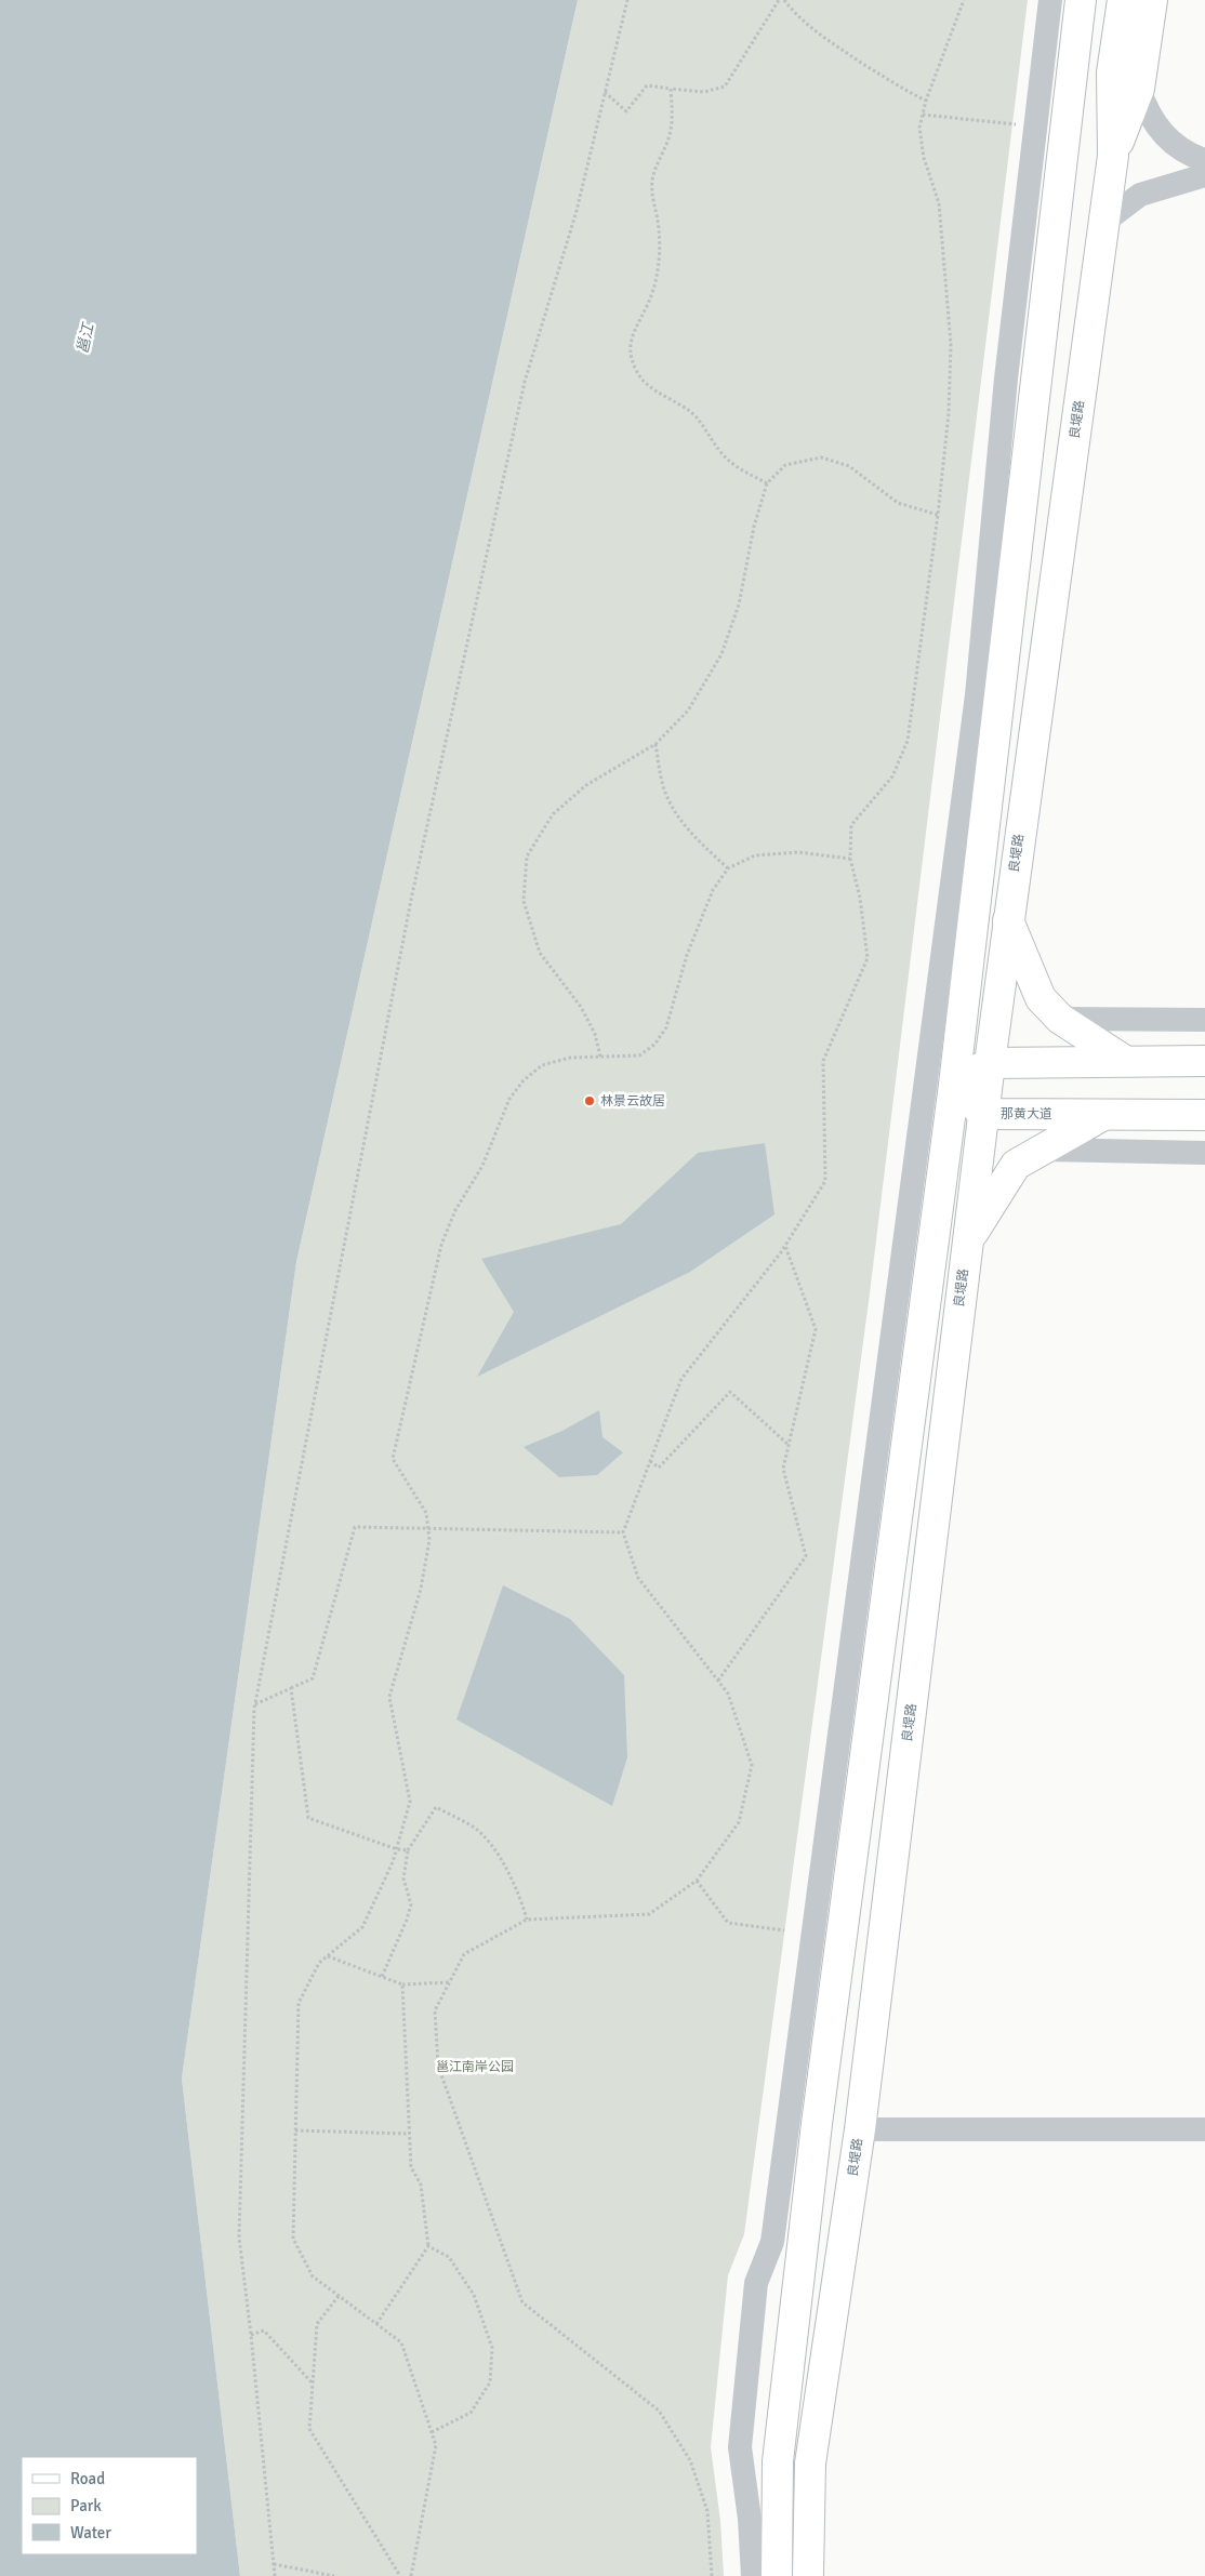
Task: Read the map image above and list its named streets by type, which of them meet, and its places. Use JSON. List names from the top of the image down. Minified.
{"streets":{"main road":["良堤路","那黄大道"]},"crossings":[["良堤路","那黄大道"]],"water":["邕江"],"parks":["邕江南岸公园"],"places":["林景云故居"],"legend":["Road","Park","Water"]}
